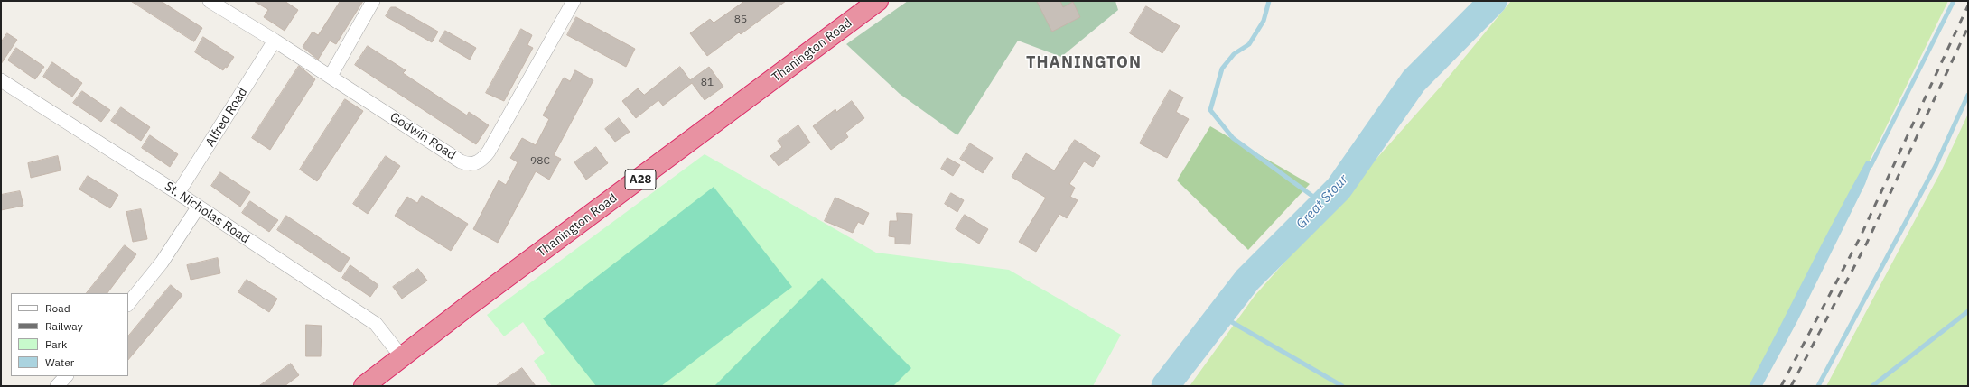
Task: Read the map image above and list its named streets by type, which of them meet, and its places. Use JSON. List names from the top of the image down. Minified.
{"streets":{"highway":["Thanington Road","A28"],"street":["Alfred Road","Godwin Road","St. Nicholas Road"]},"crossings":[["Thanington Road","St. Nicholas Road"],["Alfred Road","Godwin Road"],["Alfred Road","St. Nicholas Road"]],"districts":["THANINGTON"],"water":["Great Stour"],"house_numbers":["85","81","98C"],"legend":["Road","Railway","Park","Water"]}
